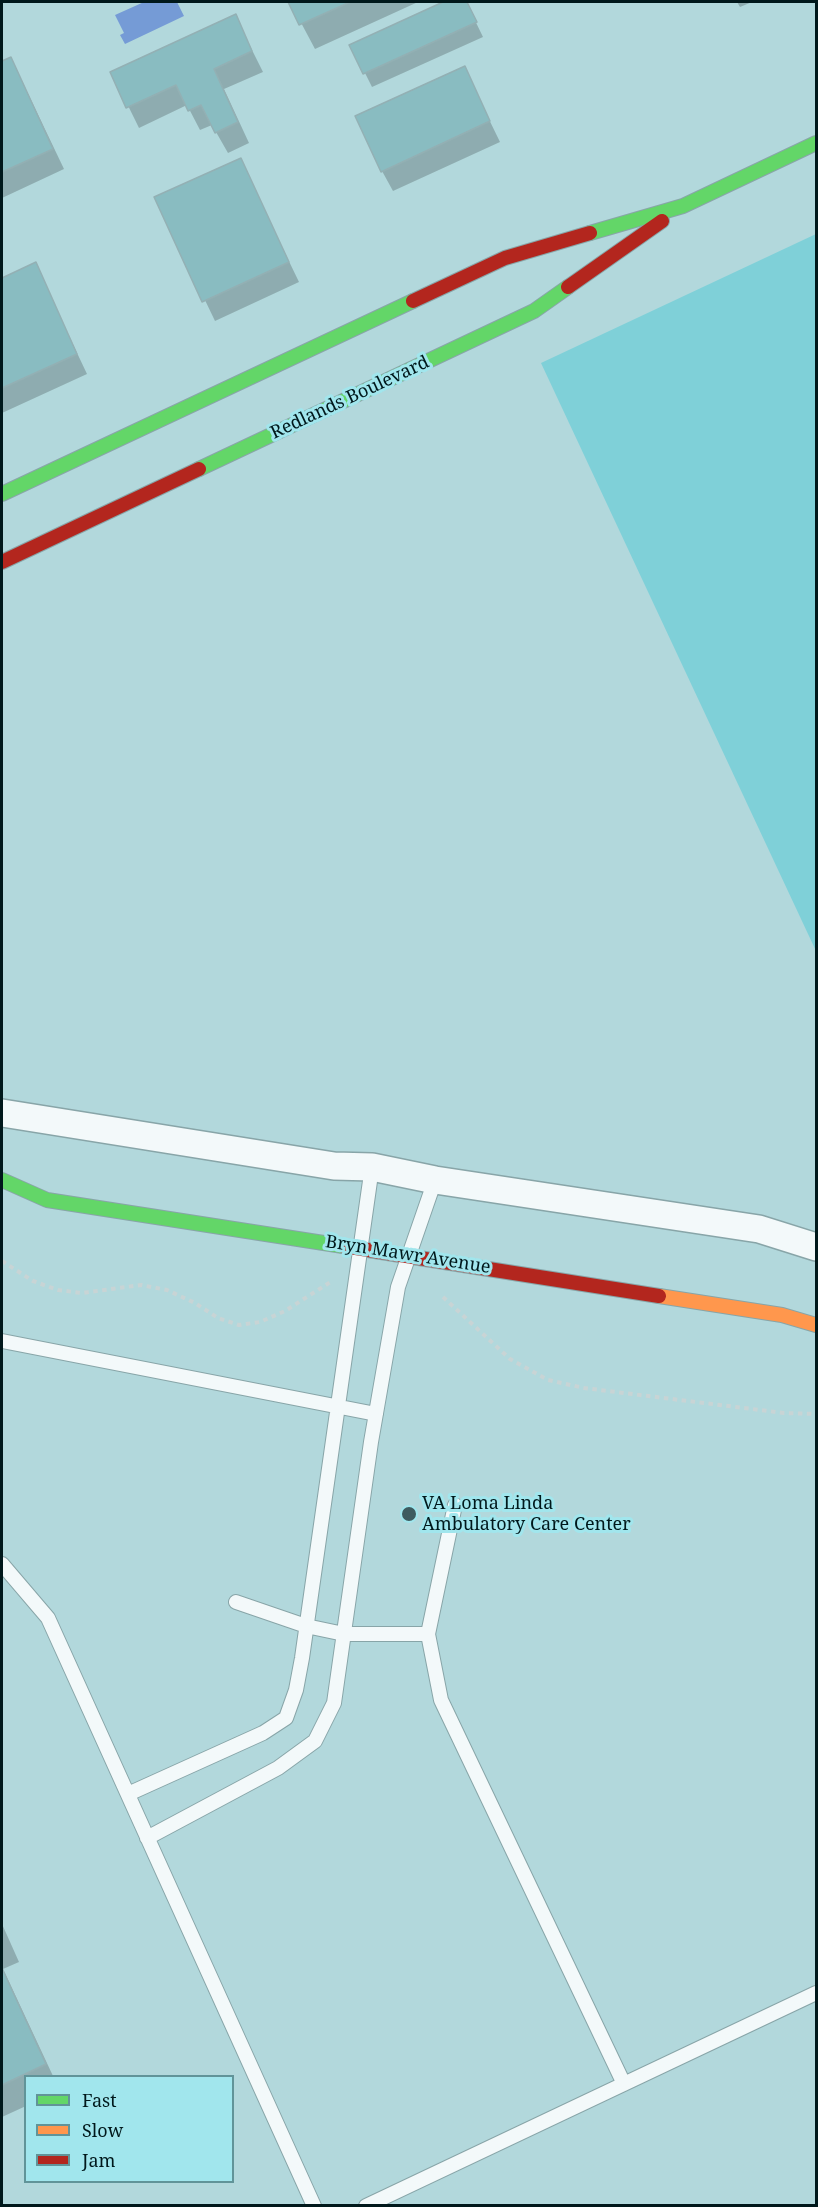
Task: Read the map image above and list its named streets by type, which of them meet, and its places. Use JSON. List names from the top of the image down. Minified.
{"streets":{"main road":["Redlands Boulevard","Bryn Mawr Avenue"]},"places":["VA Loma Linda Ambulatory Care Center"],"legend":["Fast","Slow","Jam"]}
